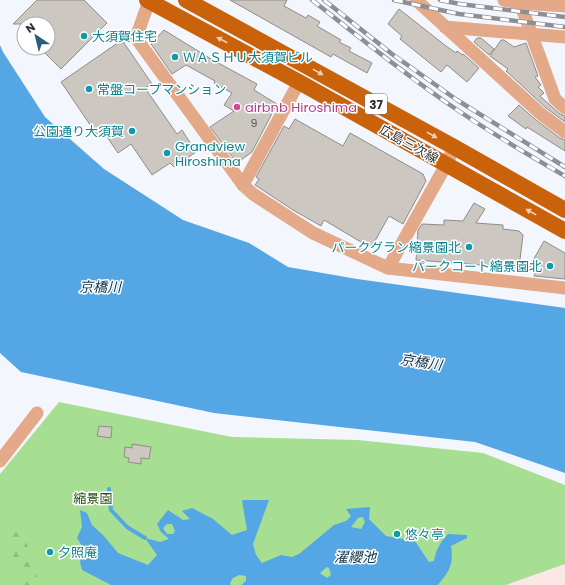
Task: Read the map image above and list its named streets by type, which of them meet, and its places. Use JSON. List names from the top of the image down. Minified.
{"streets":{"main road":["37","広島三次線"]},"water":["京橋川","濯纓池"],"parks":["縮景園"],"places":["大須賀住宅","ＷＡＳＨＵ大須賀ビル","常盤コープマンション","airbnb Hiroshima","公園通り大須賀","Grandview Hiroshima","パークグラン縮景園北","パークコート縮景園北","悠々亭","夕照庵"],"house_numbers":["9"],"north":"top left"}
